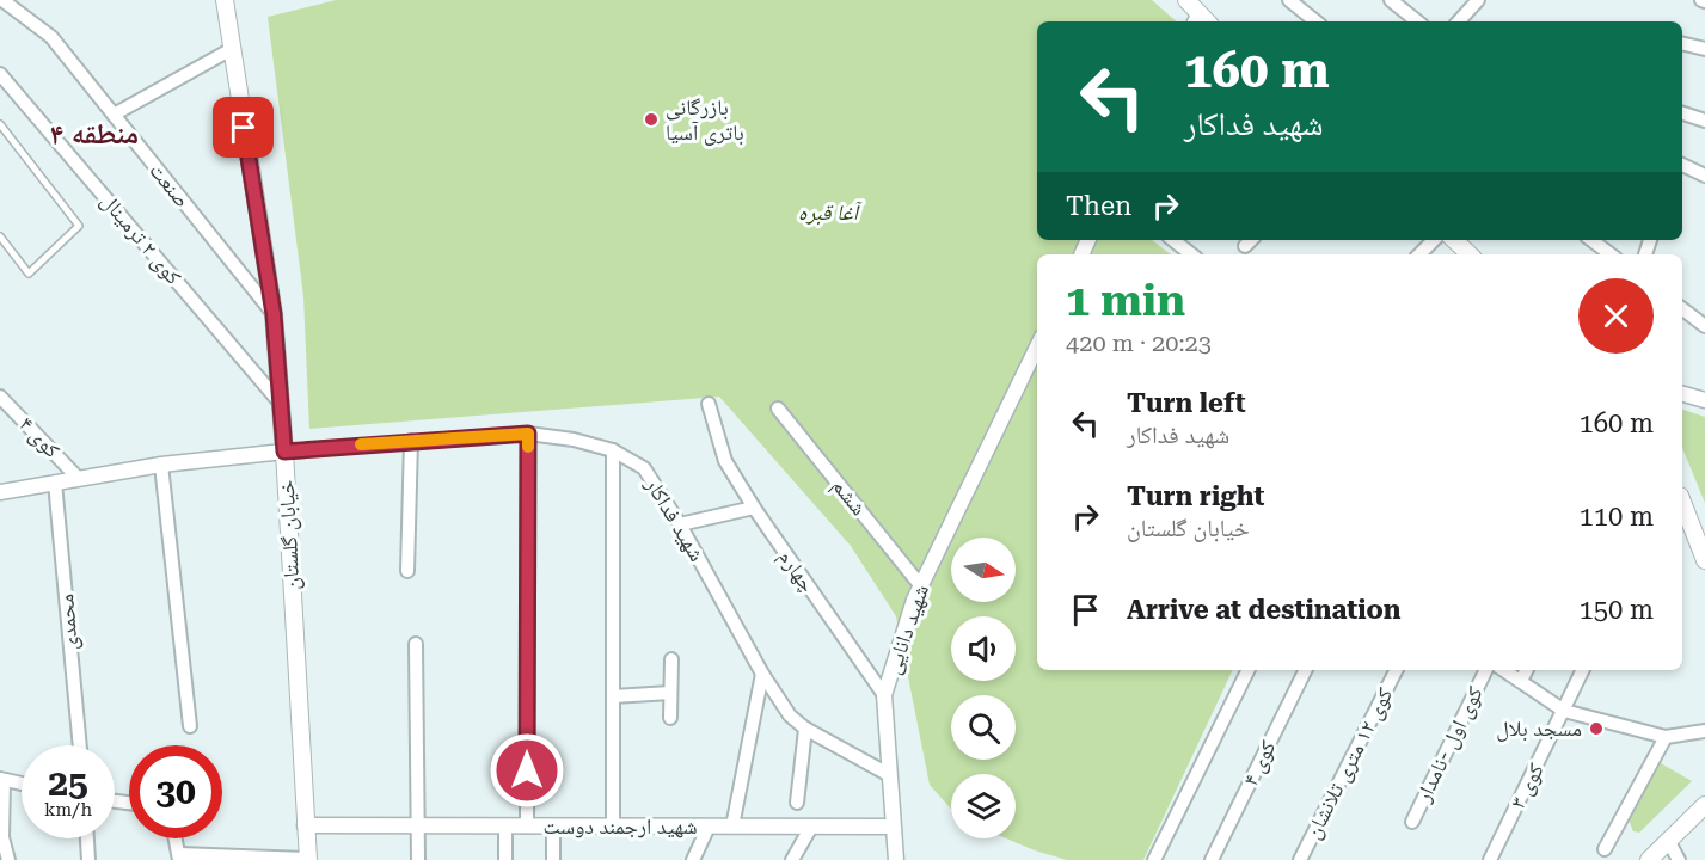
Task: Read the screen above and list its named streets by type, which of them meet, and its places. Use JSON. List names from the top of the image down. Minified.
{"streets":{"main road":["خیابان گلستان"],"street":["صنعت","کوی ۲ ترمینال","کوی ۴","ششم","شهید فداکار","چهارم","محمدی","شهید دانایی","کوی اول -نامدار","کوی ۱۲ متری تلانشان","کوی ۳","شهید ارجمند دوست"]},"crossings":[["صنعت","خیابان گلستان"],["کوی ۲ ترمینال","خیابان گلستان"],["ششم","شهید دانایی"],["شهید فداکار","خیابان گلستان"],["شهید فداکار","شهید دانایی"],["خیابان گلستان","شهید ارجمند دوست"],["چهارم","شهید دانایی"],["شهید دانایی","شهید ارجمند دوست"]],"districts":["منطقه ۴"],"parks":["آغا قبره"],"places":["بازرگانی باتری آسیا","مسجد بلال"],"north":"right","page":{"turn":["160 m","شهید فداکار"],"then":"Then","heading":["1 min","420 m · 20:23"],"list":[{"name":"Turn left","note":"شهید فداکار","value":"160 m"},{"name":"Turn right","note":"خیابان گلستان","value":"110 m"},{"name":"Arrive at destination","value":"150 m"}],"speed":"25 km/h","limit":"30"}}
